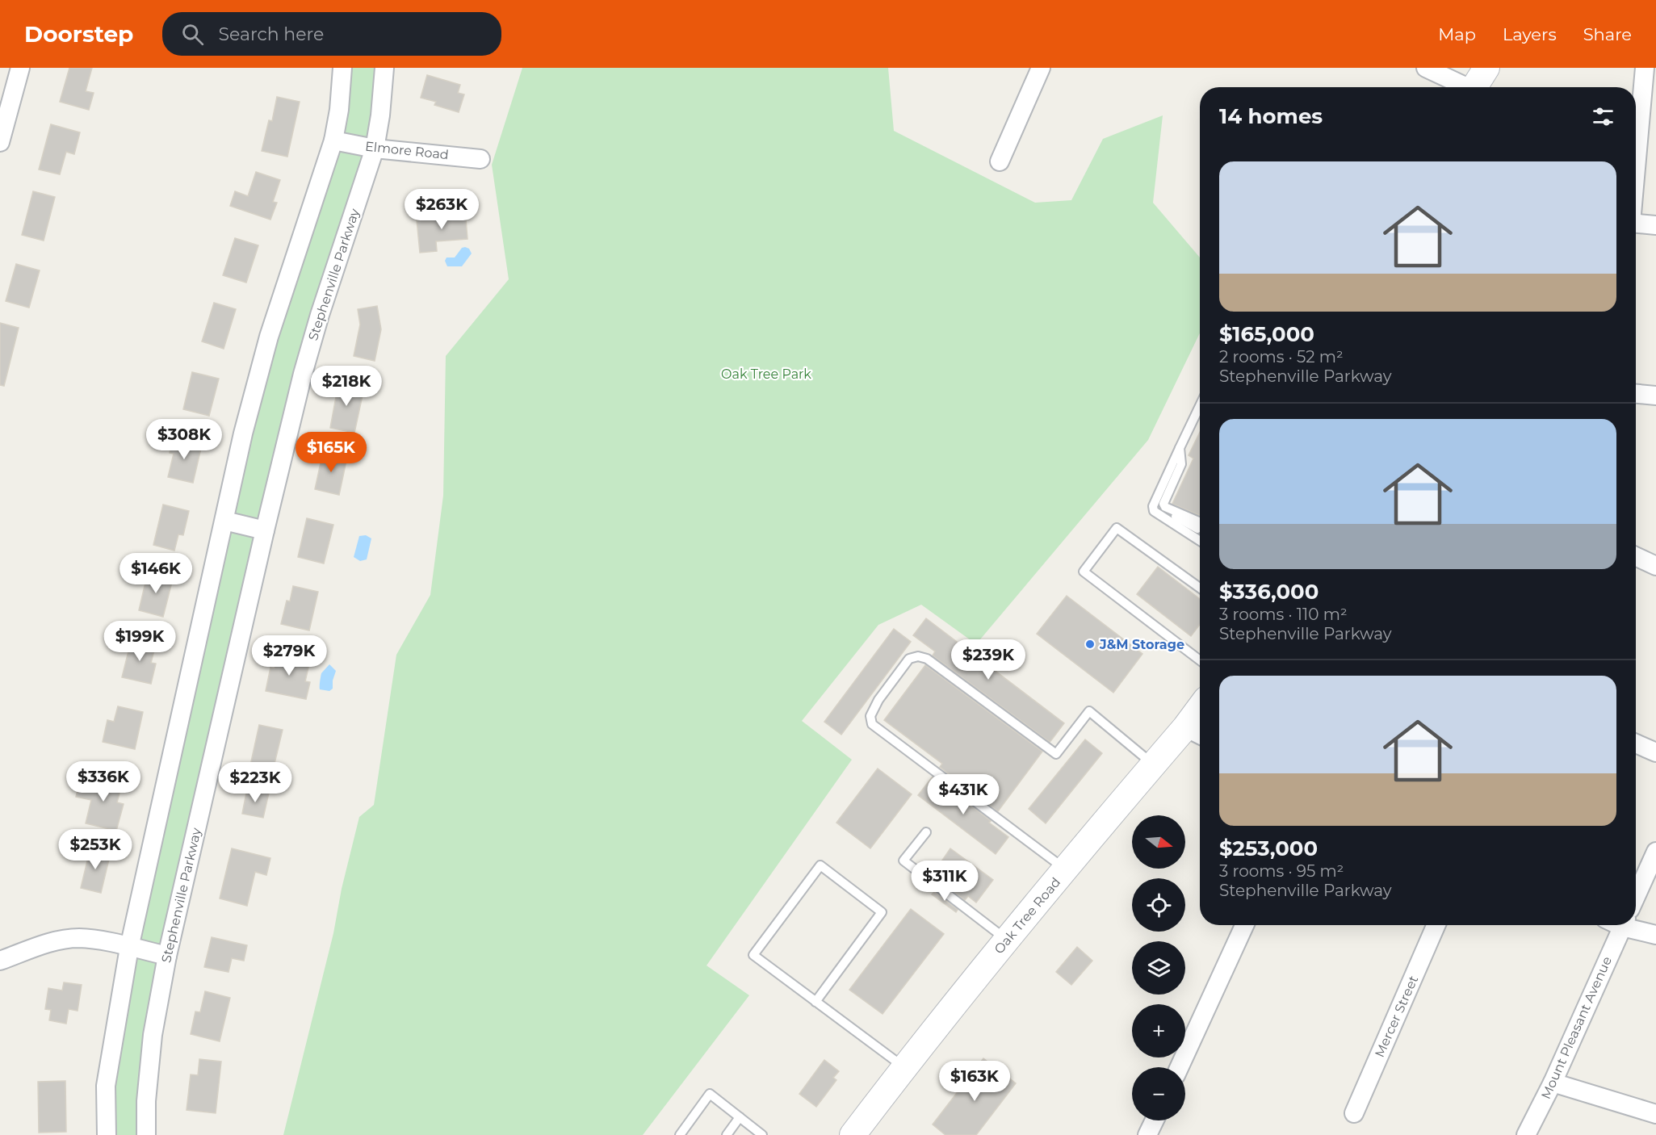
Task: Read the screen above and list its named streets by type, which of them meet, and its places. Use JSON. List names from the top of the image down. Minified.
{"streets":{"main road":["Oak Tree Road"],"street":["Elmore Road","Stephenville Parkway","Mercer Street","Mount Pleasant Avenue"]},"crossings":[["Elmore Road","Stephenville Parkway"]],"parks":["Oak Tree Park"],"places":["J&M Storage"],"north":"right","page":{"header":"Doorstep","search":"Search here","nav":["Map","Layers","Share"],"heading":"14 homes","list":[{"name":"$165,000","note":"2 rooms · 52 m² · Stephenville Parkway"},{"name":"$336,000","note":"3 rooms · 110 m² · Stephenville Parkway"},{"name":"$253,000","note":"3 rooms · 95 m² · Stephenville Parkway"}],"price":["$263K","$218K","$308K","$165K","$146K","$199K","$279K","$239K","$336K","$223K","$431K","$253K","$311K","$163K"],"map_buttons":["+","−"]}}
